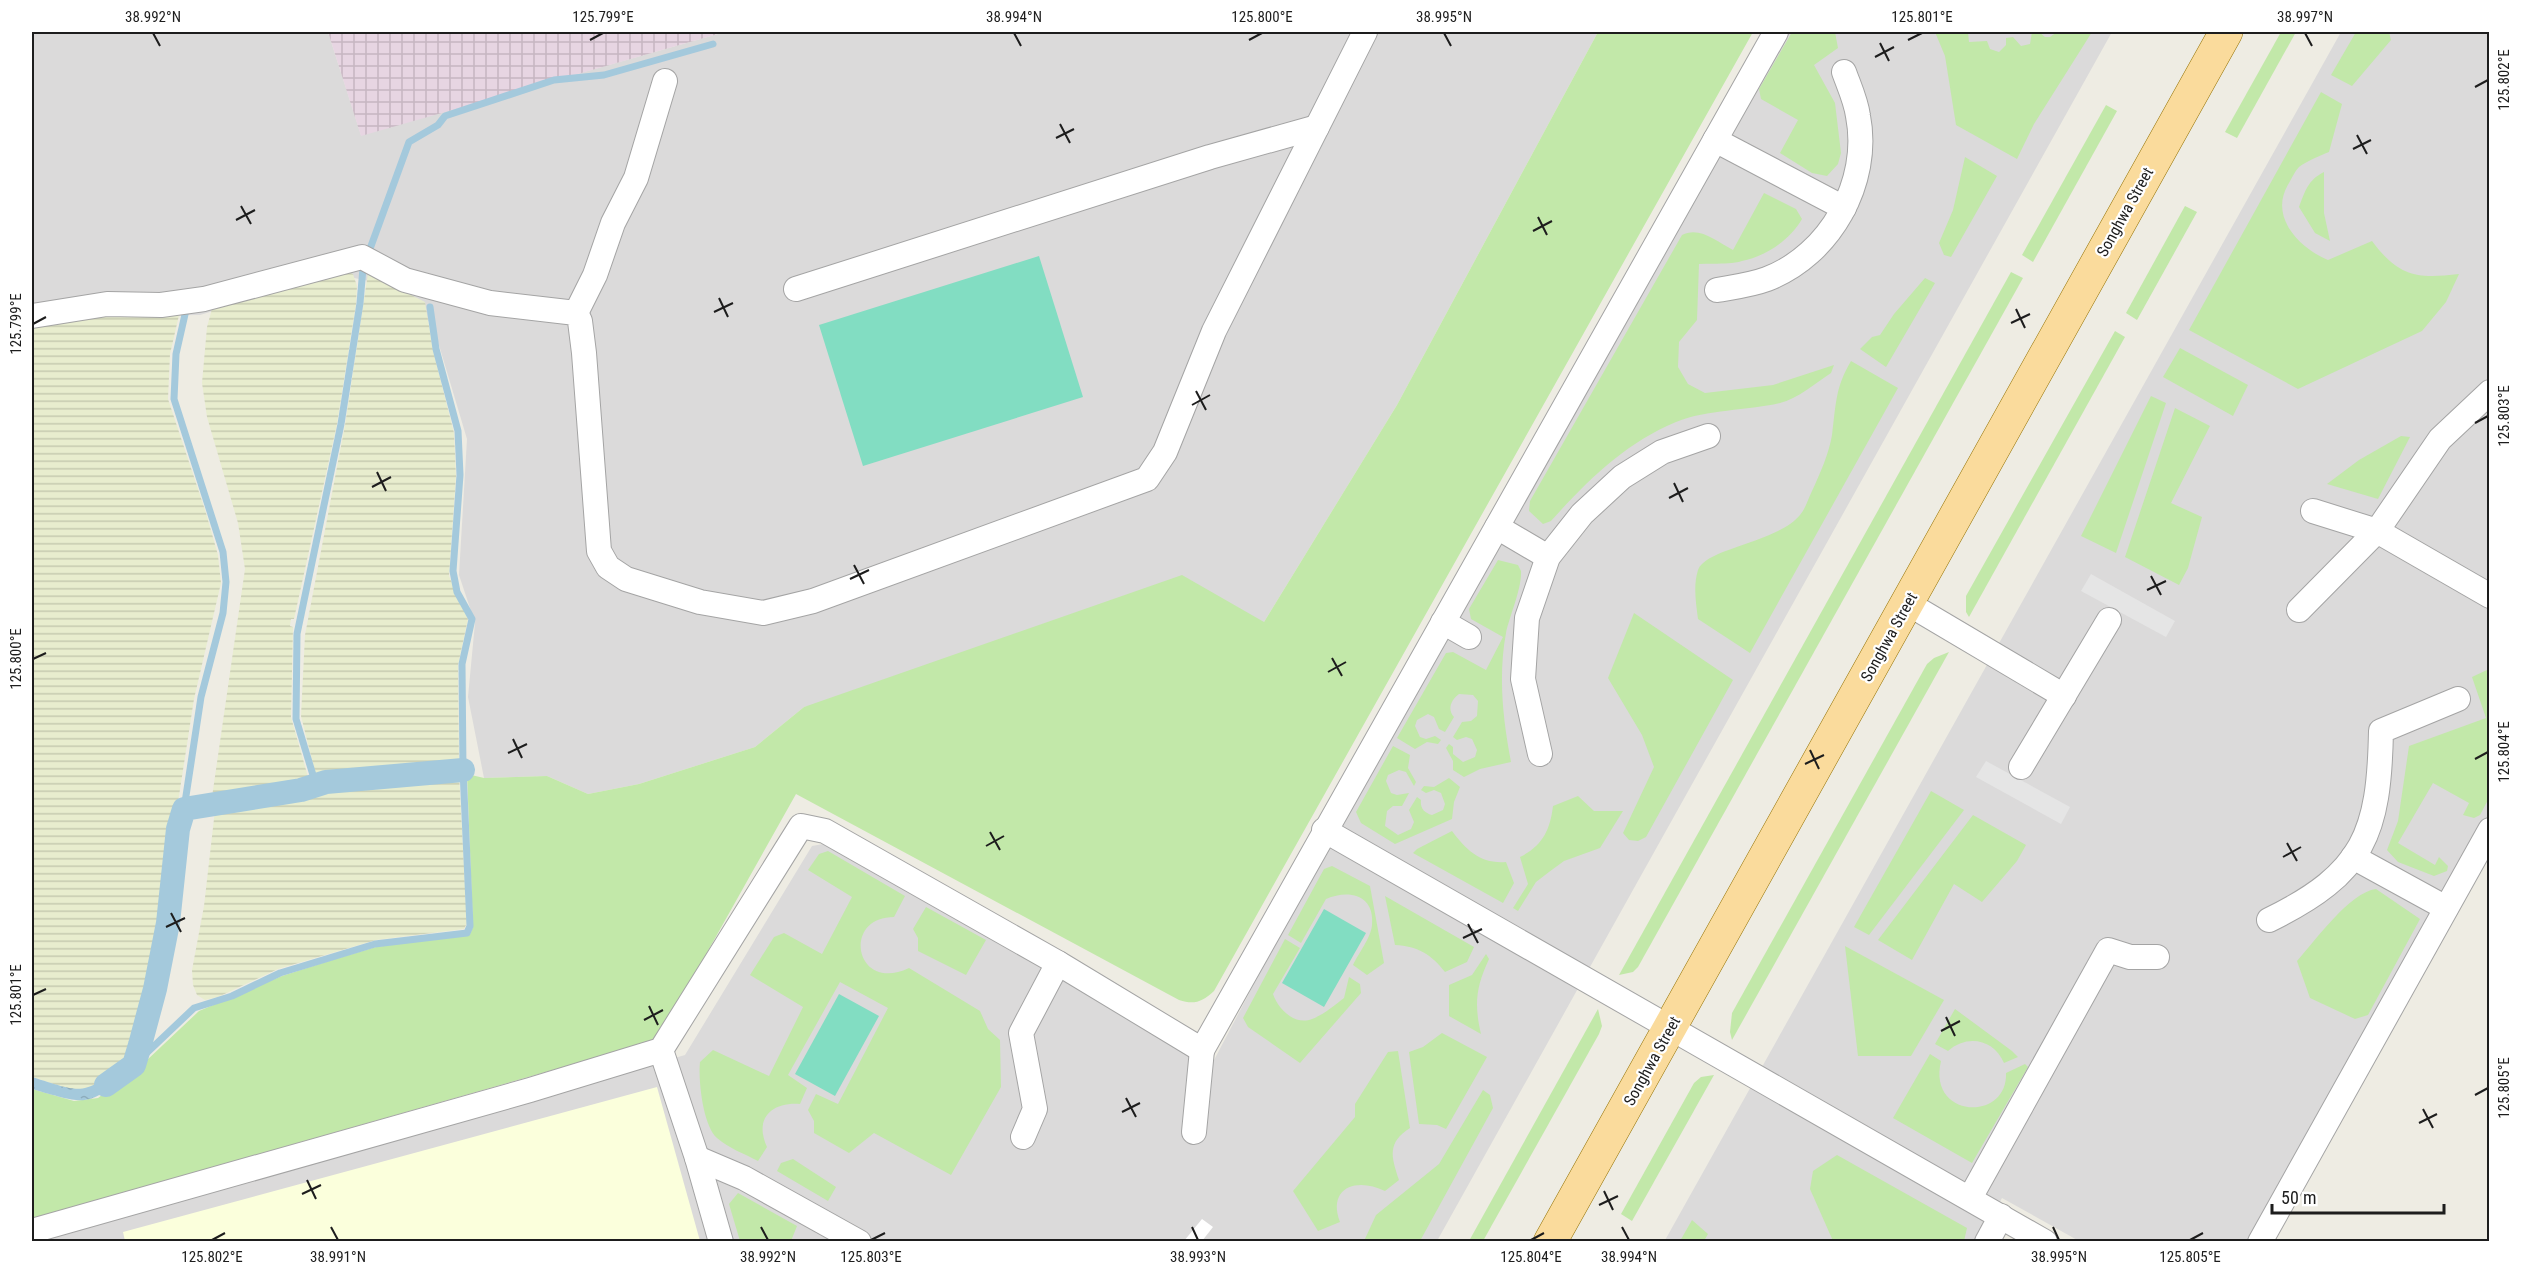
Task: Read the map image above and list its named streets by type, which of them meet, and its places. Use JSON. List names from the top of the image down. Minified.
{"streets":{"main road":["Songhwa Street"]},"scale_bar":"50 m","coordinates":["38.992°N","125.799°E","38.994°N","125.800°E","38.995°N","125.801°E","38.997°N","125.802°E","125.803°E","125.804°E","125.805°E","38.991°N","38.993°N"]}
